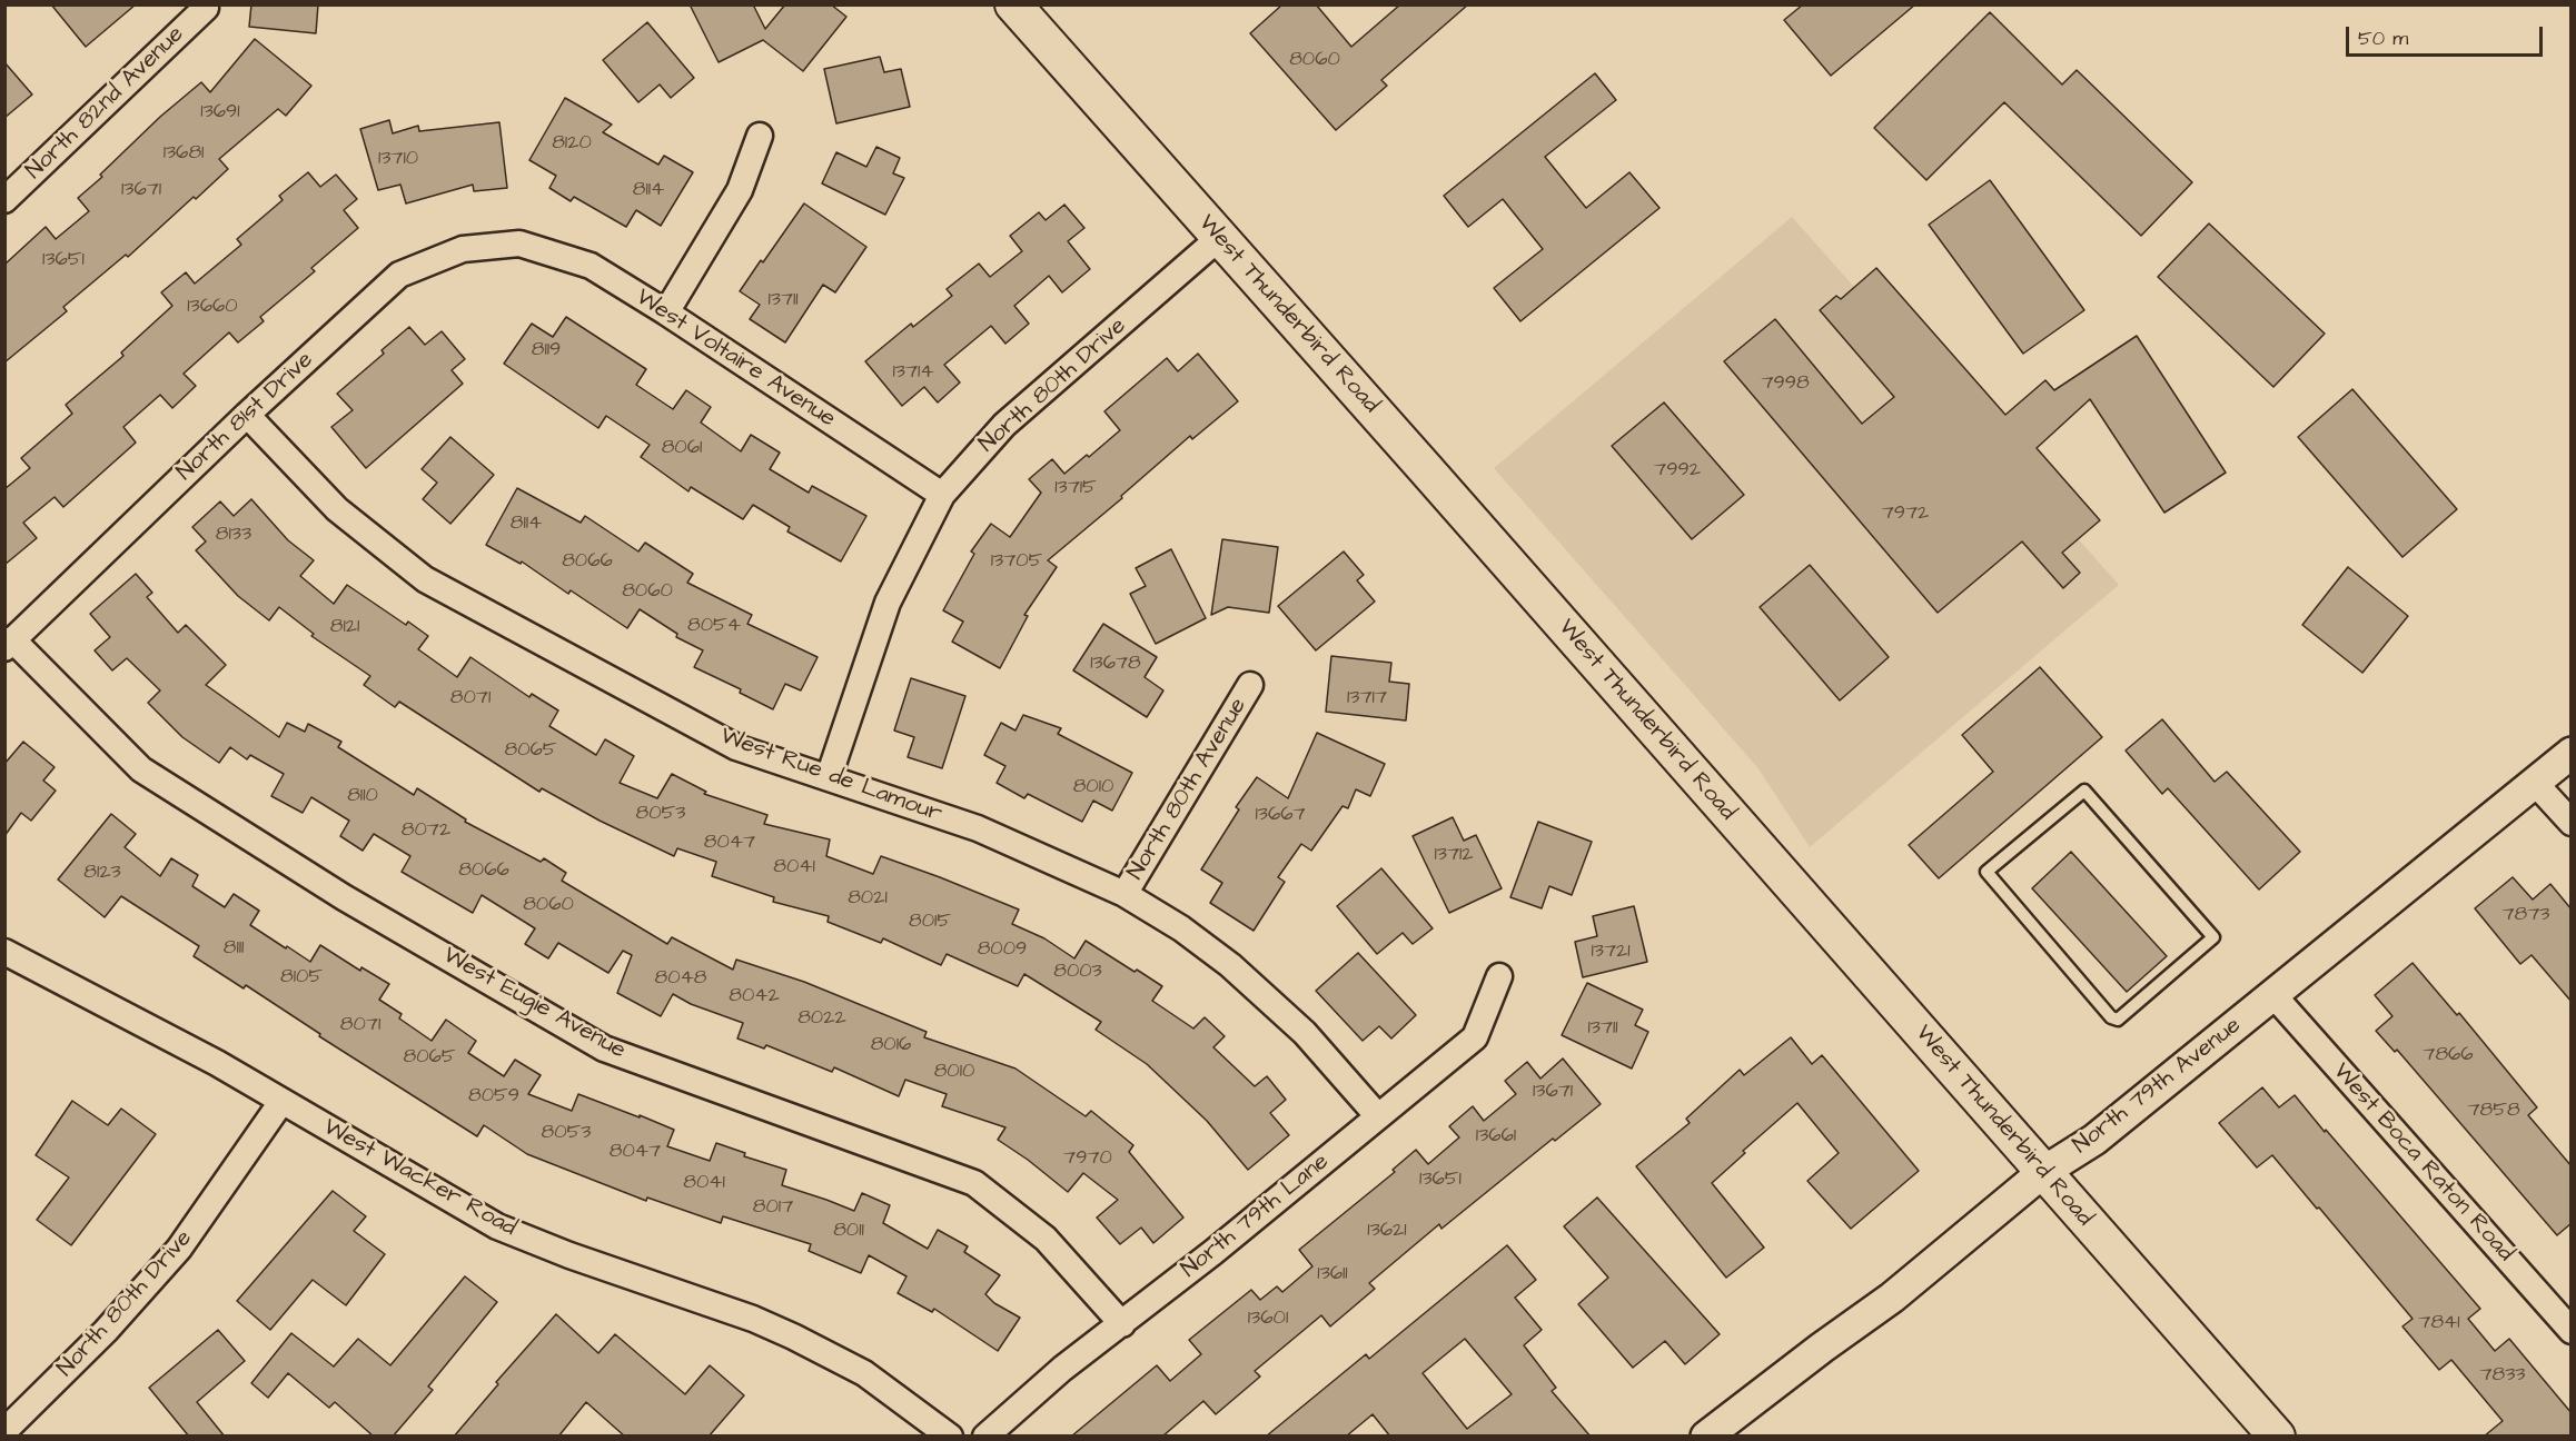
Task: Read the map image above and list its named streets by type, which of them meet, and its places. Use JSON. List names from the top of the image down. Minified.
{"streets":{"main road":["West Thunderbird Road"],"street":["North 82nd Avenue","West Voltaire Avenue","North 80th Drive","North 81st Drive","West Rue de Lamour","North 80th Avenue","West Eugie Avenue","North 79th Avenue","West Boca Raton Road","West Wacker Road","North 79th Lane"]},"crossings":[["West Thunderbird Road","North 80th Drive"],["West Thunderbird Road","North 79th Avenue"],["West Voltaire Avenue","North 80th Drive"],["West Voltaire Avenue","North 81st Drive"],["North 80th Drive","West Rue de Lamour"],["North 80th Drive","West Wacker Road"],["North 81st Drive","West Rue de Lamour"],["North 81st Drive","West Eugie Avenue"],["West Rue de Lamour","North 80th Avenue"],["West Rue de Lamour","North 79th Lane"],["West Eugie Avenue","North 79th Lane"],["North 79th Avenue","West Boca Raton Road"]],"house_numbers":["8060","13691","8120","13681","13710","13671","8114","13651","13711","13660","8119","13714","7998","8061","7992","13715","7972","8114","8133","8066","13705","8060","8054","8121","13678","8071","13717","8065","8010","8110","8053","13667","8072","8047","13712","8041","8066","8123","8021","8060","7873","8015","8111","8009","13721","8003","8105","8048","8042","8022","8071","13711","8016","7866","8065","8010","13671","8059","7858","8053","13661","8047","7970","13651","8041","8017","8011","13621","13611","13601","7841","7833"],"scale_bar":"50 m"}
